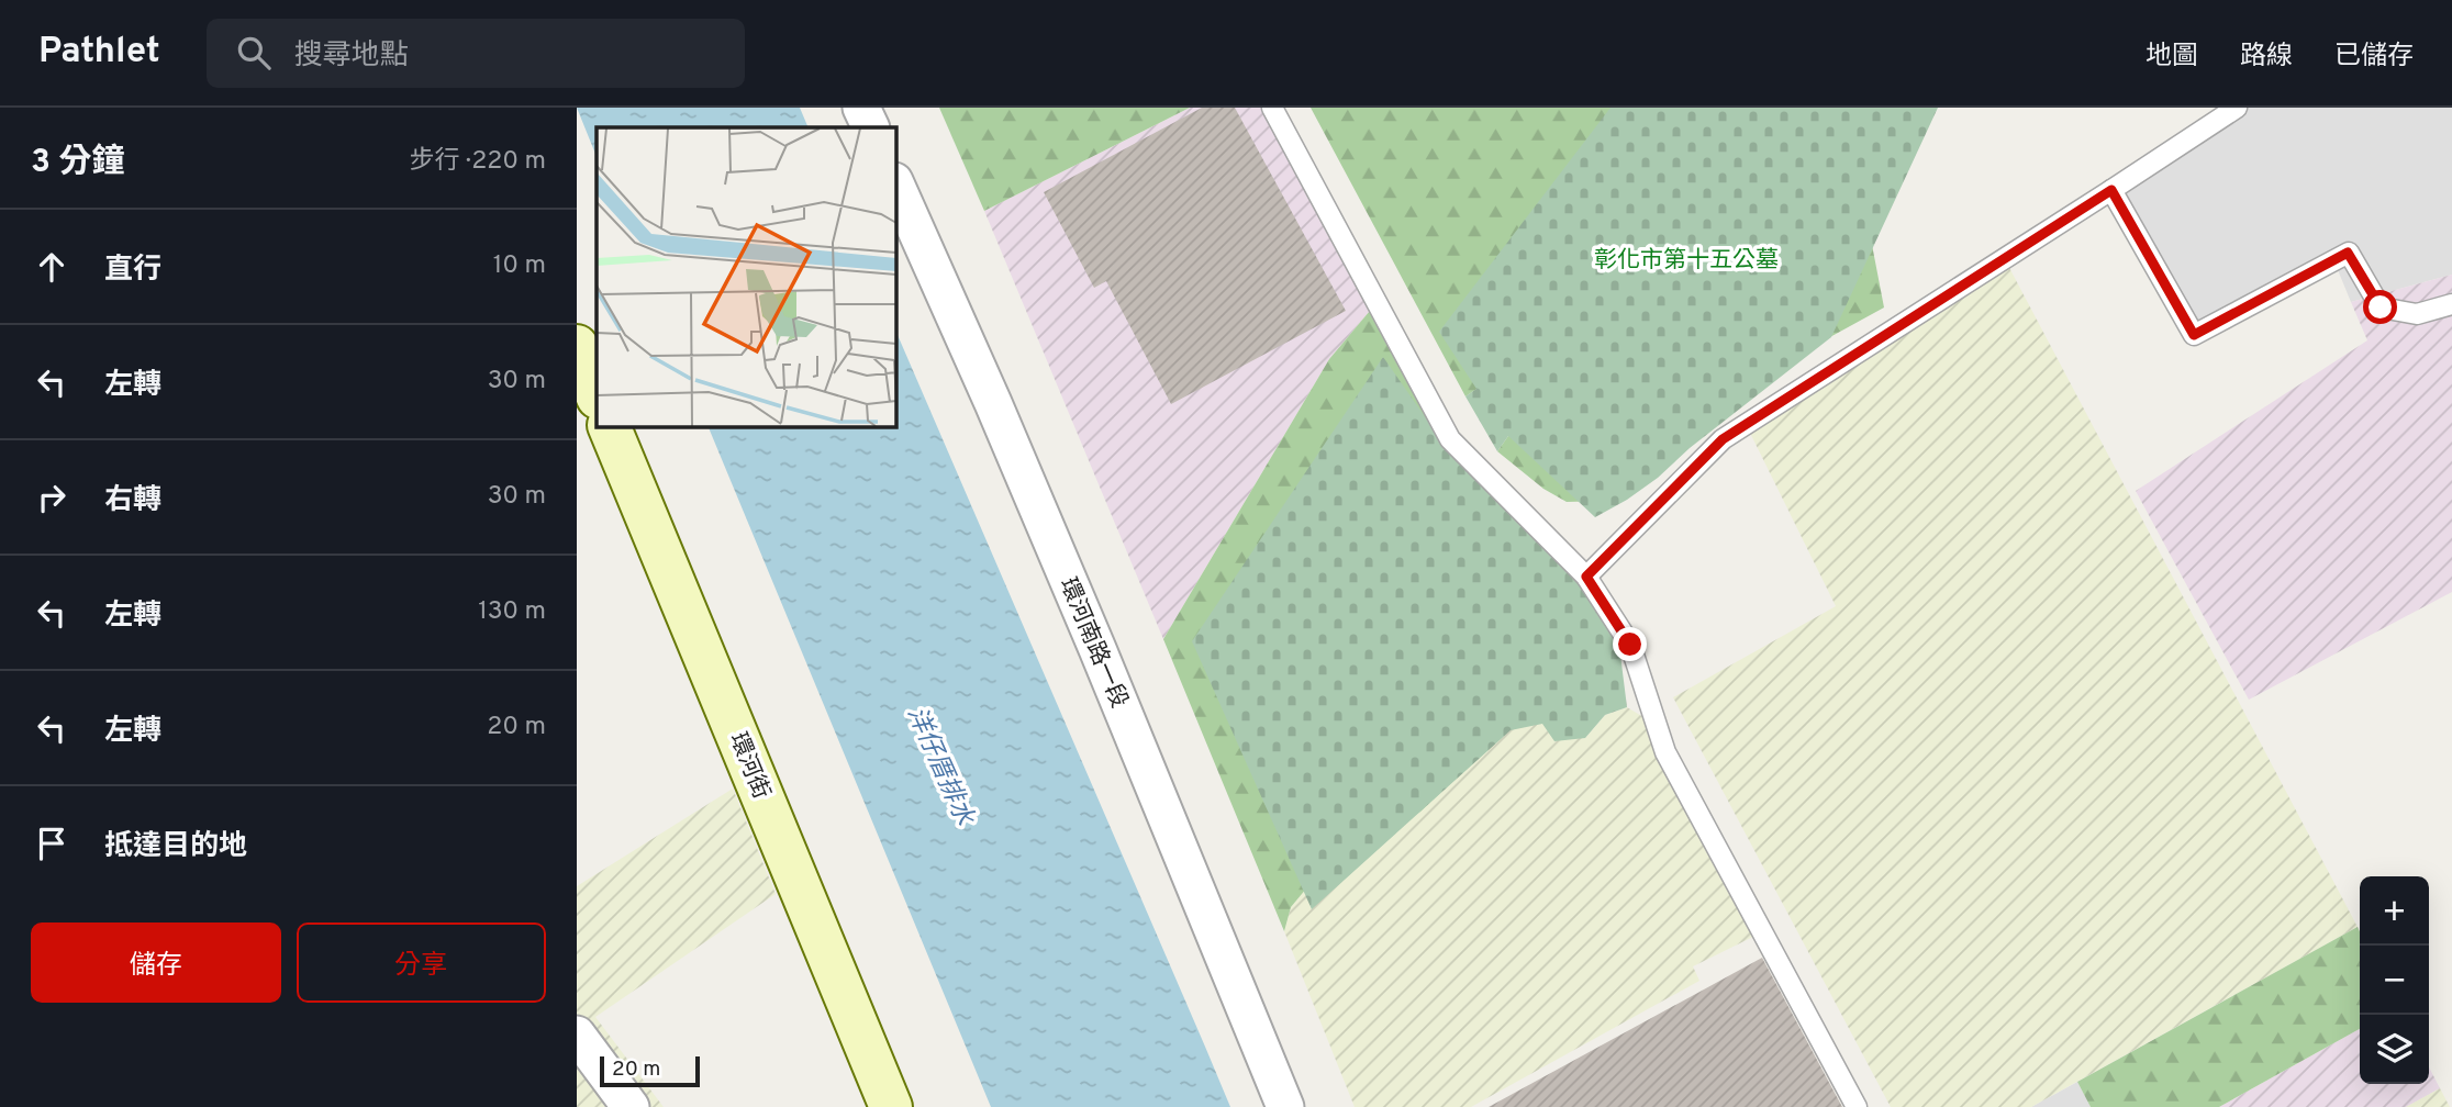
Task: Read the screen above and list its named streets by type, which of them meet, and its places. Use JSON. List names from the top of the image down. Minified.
{"streets":{"street":["環河南路一段","環河街"]},"water":["洋仔厝排水"],"parks":["彰化市第十五公墓"],"scale_bar":"20 m","page":{"header":"Pathlet","search":"搜尋地點","nav":["地圖","路線","已儲存"],"heading":["3 分鐘","步行 · 220 m"],"list":[["直行","10 m"],["左轉","30 m"],["右轉","30 m"],["左轉","130 m"],["左轉","20 m"],"抵達目的地"],"map_buttons":["+","−"],"buttons":["儲存","分享"],"scale":"20 m"}}
